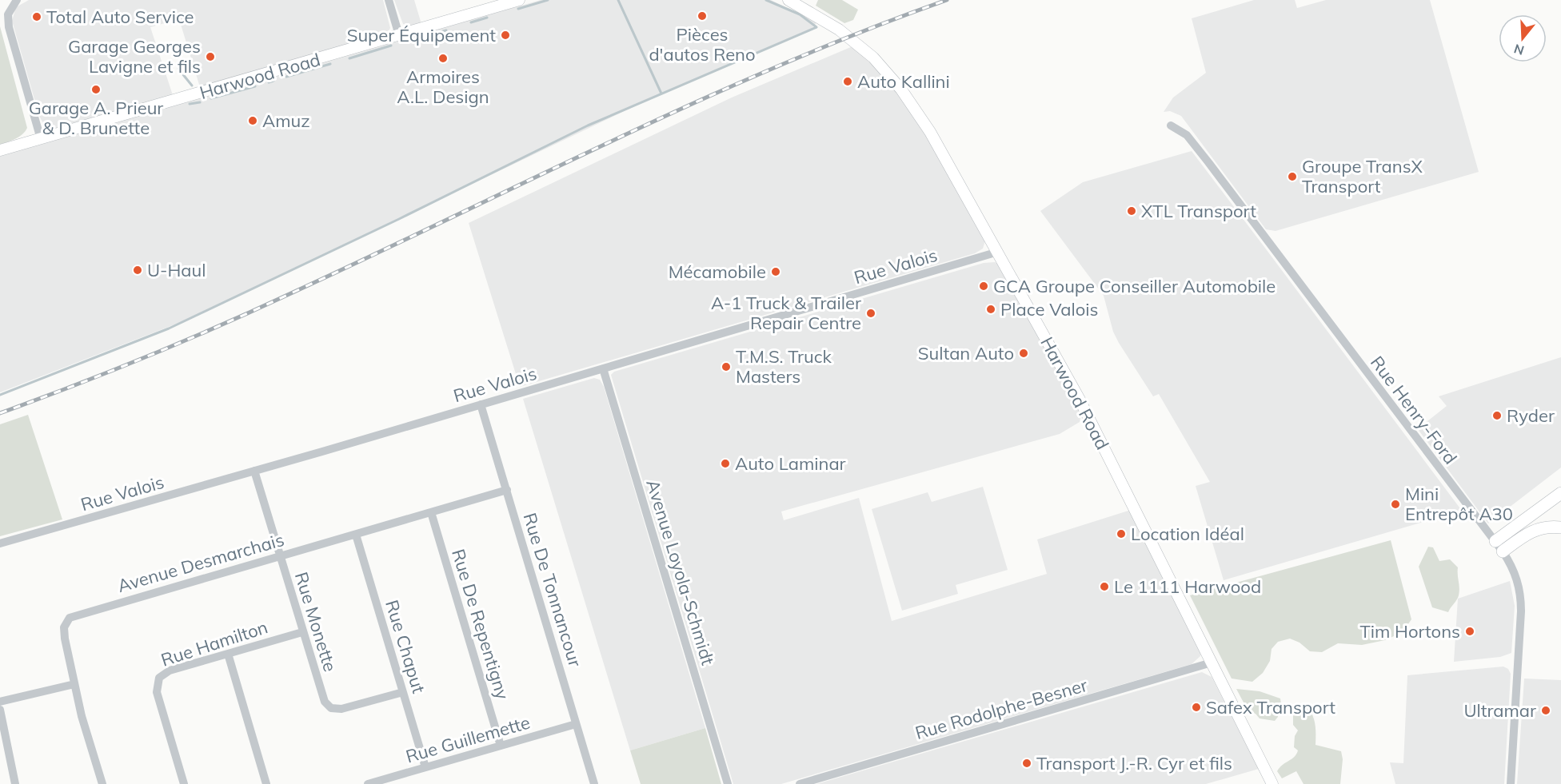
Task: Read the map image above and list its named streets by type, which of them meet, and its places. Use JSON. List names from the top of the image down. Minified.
{"streets":{"main road":["Harwood Road"],"street":["Rue Valois","Rue Henry-Ford","Avenue Desmarchais","Avenue Loyola-Schmidt","Rue De Tonnancour","Rue Monette","Rue De Repentigny","Rue Hamilton","Rue Chaput","Rue Rodolphe-Besner","Rue Guillemette"]},"crossings":[["Harwood Road","Rue Valois"],["Harwood Road","Rue Rodolphe-Besner"],["Rue Valois","Avenue Loyola-Schmidt"],["Rue Valois","Rue De Tonnancour"],["Rue Valois","Rue Monette"],["Avenue Desmarchais","Rue De Tonnancour"],["Avenue Desmarchais","Rue Monette"],["Avenue Desmarchais","Rue De Repentigny"],["Avenue Desmarchais","Rue Chaput"],["Rue De Tonnancour","Rue Guillemette"],["Rue Monette","Rue Hamilton"],["Rue Monette","Rue Chaput"],["Rue De Repentigny","Rue Guillemette"],["Rue Chaput","Rue Guillemette"]],"places":["Pièces d'autos Reno","Total Auto Service","Super Équipement","Garage Georges Lavigne et fils","Armoires A.L. Design","Auto Kallini","Garage A. Prieur & D. Brunette","Amuz","Groupe TransX Transport","XTL Transport","U-Haul","Mécamobile","GCA Groupe Conseiller Automobile","Place Valois","A-1 Truck & Trailer Repair Centre","Sultan Auto","T.M.S. Truck Masters","Ryder","Auto Laminar","Mini Entrepôt A30","Location Idéal","Le 1111 Harwood","Tim Hortons","Safex Transport","Ultramar","Transport J.-R. Cyr et fils"],"north":"bottom"}
